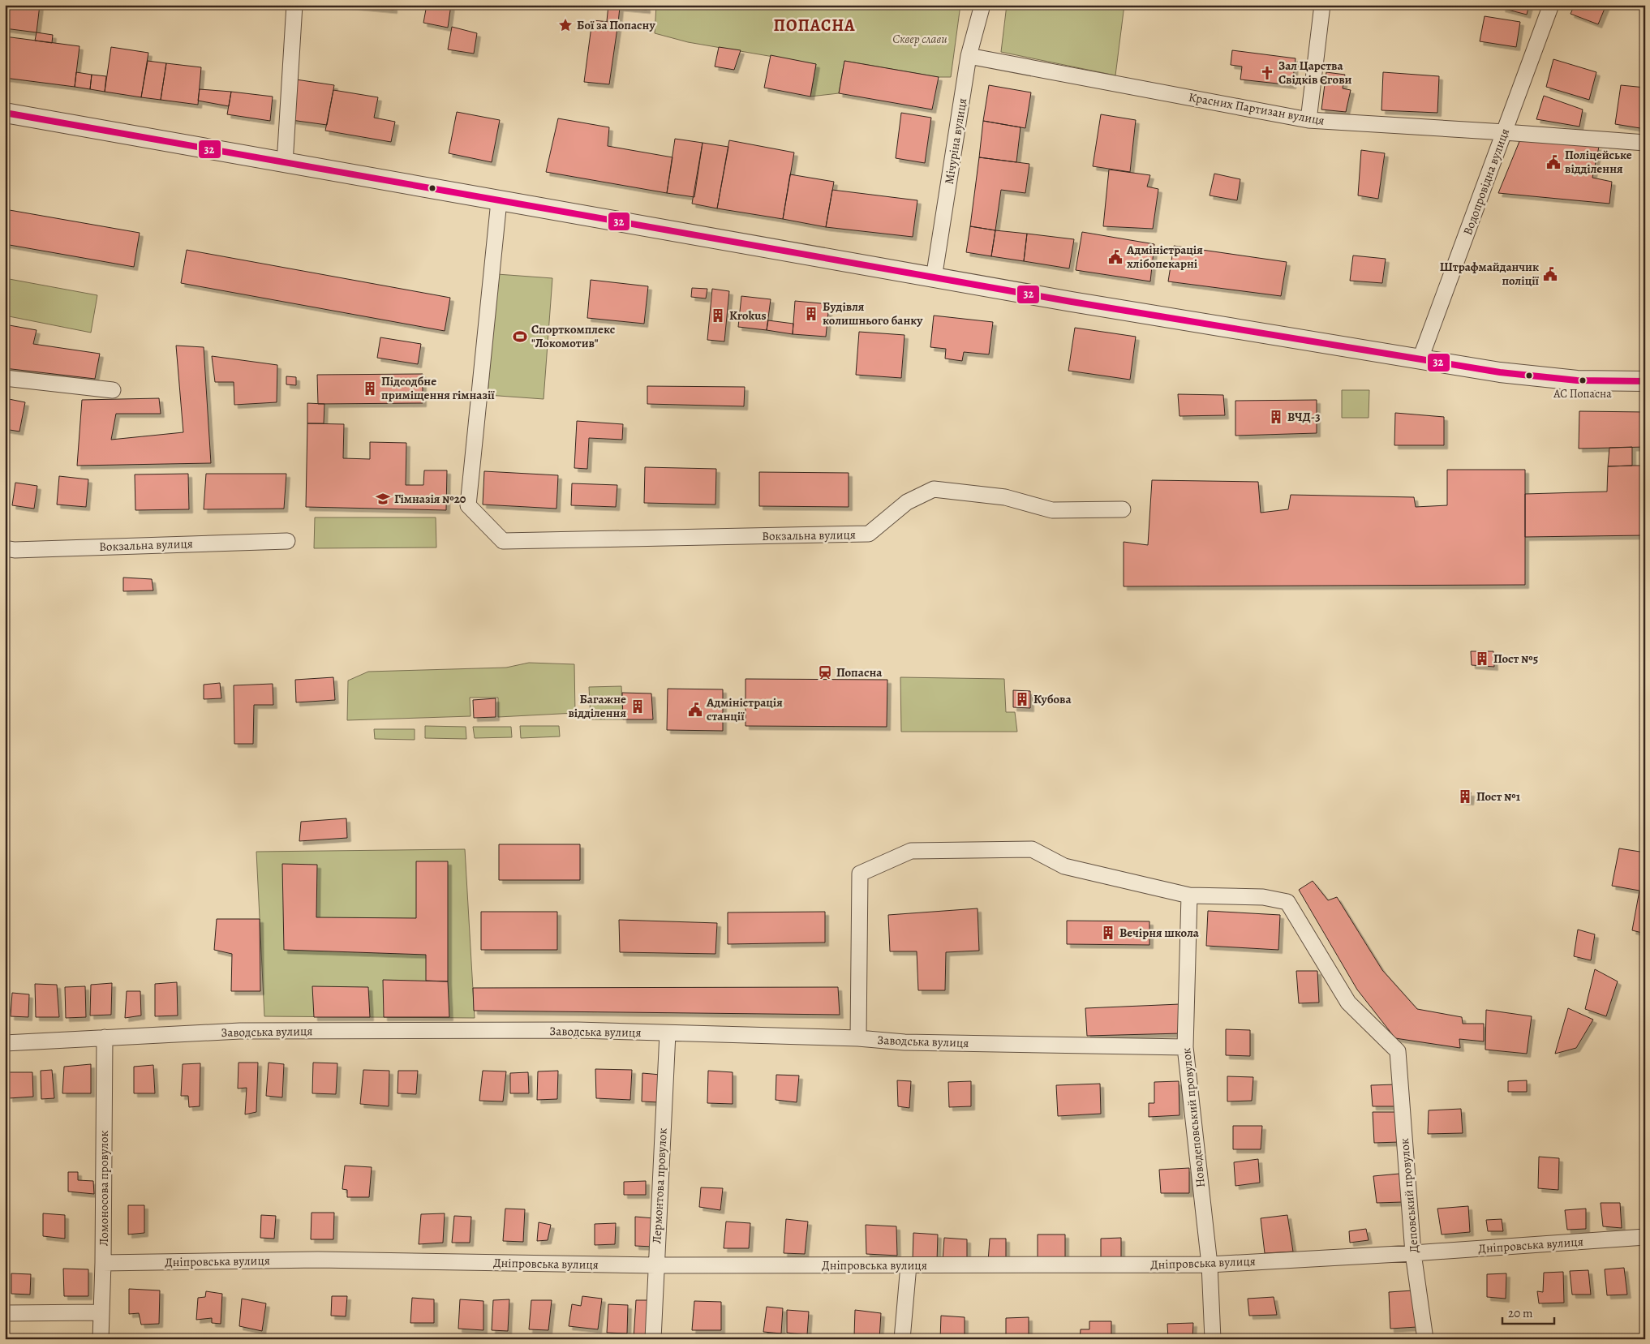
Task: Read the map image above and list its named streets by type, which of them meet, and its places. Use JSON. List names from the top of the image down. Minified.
{"streets":{"street":["Красних Партизан вулиця","Мічуріна вулиця","Водопровідна вулиця","Вокзальна вулиця","Заводська вулиця","Новодеповський провулок","Лермонтова провулок","Ломоносова провулок","Деповський провулок","Дніпровська вулиця"]},"crossings":[["Красних Партизан вулиця","Мічуріна вулиця"],["Красних Партизан вулиця","Водопровідна вулиця"],["Заводська вулиця","Новодеповський провулок"],["Заводська вулиця","Лермонтова провулок"],["Заводська вулиця","Ломоносова провулок"],["Новодеповський провулок","Деповський провулок"],["Новодеповський провулок","Дніпровська вулиця"],["Лермонтова провулок","Дніпровська вулиця"],["Ломоносова провулок","Дніпровська вулиця"],["Деповський провулок","Дніпровська вулиця"]],"districts":["ПОПАСНА"],"parks":["Сквер слави"],"places":{"place":["Бої за Попасну"],"church":["Зал Царства Свідків Єгови"],"public building":["Поліцейське відділення","Адміністрація хлібопекарні","Штрафмайданчик поліції","Адміністрація станції"],"building":["Будівля колишнього банку","Krokus","Підсодбне приміщення гімназії","ВЧД-3","Пост №5","Кубова","Багажне відділення","Пост №1","Вечірня школа"],"sports":["Спорткомплекс \"Локомотив\""],"other":["АС Попасна"],"school or university":["Гімназія №20"],"station":["Попасна"]},"lines":["transit line 32"],"scale_bar":"20 m"}
